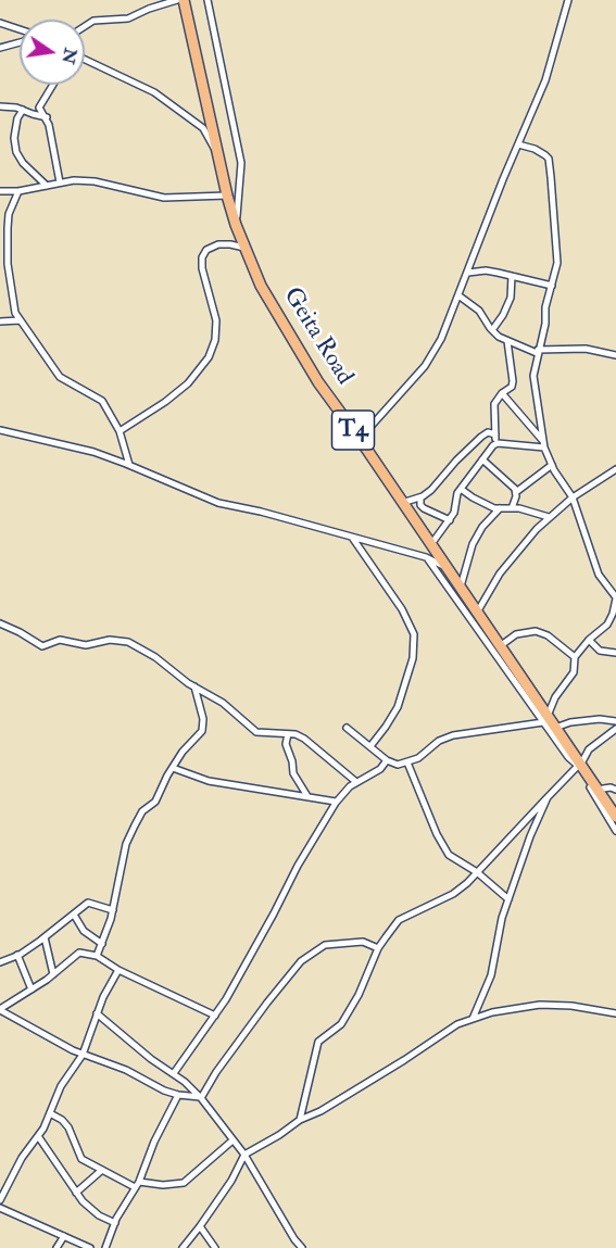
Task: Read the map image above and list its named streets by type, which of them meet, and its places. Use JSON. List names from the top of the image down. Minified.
{"streets":{"highway":["Geita Road","T4"]},"north":"right"}
